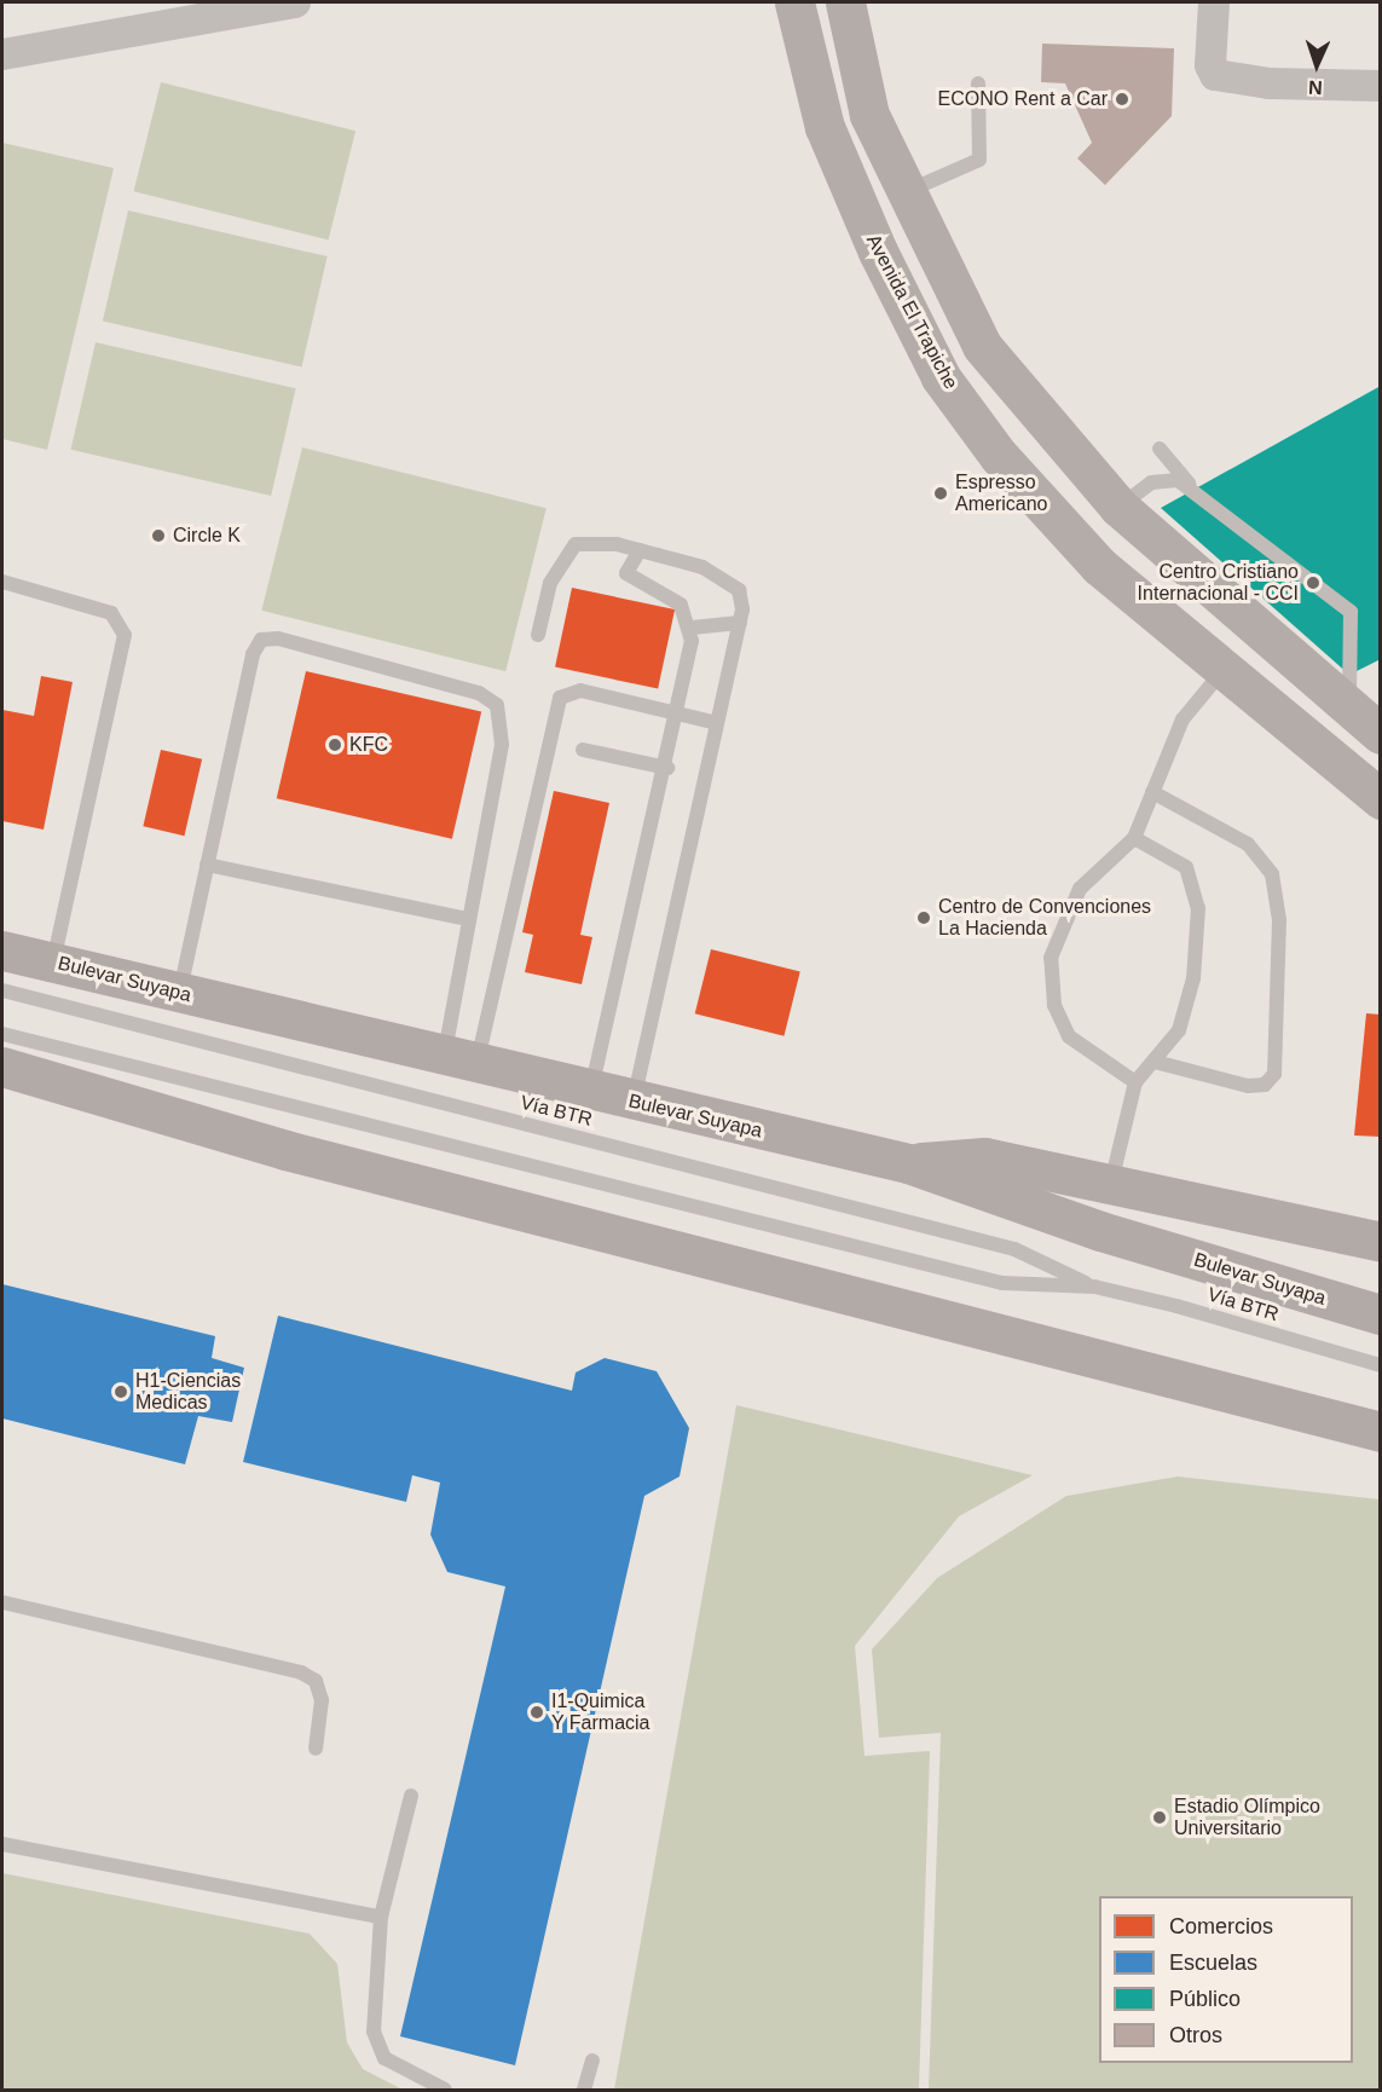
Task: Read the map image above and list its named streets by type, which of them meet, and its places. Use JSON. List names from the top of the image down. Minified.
{"streets":{"main road":["Avenida El Trapiche","Bulevar Suyapa"],"lane":["Vía BTR"]},"places":["ECONO Rent a Car","Espresso Americano","Circle K","Centro Cristiano Internacional - CCI","KFC","Centro de Convenciones La Hacienda","H1-Ciencias Medicas","I1-Quimica Y Farmacia","Estadio Olímpico Universitario"],"legend":["Comercios","Escuelas","Público","Otros"],"north":"bottom"}
